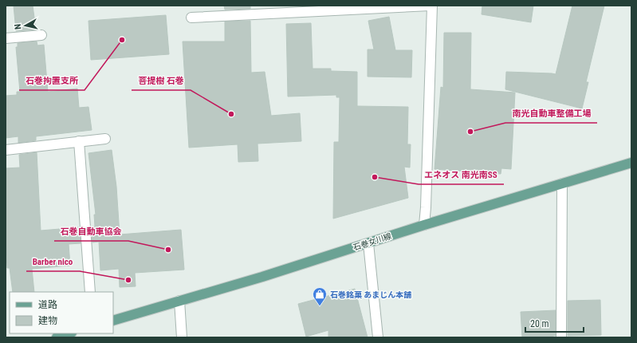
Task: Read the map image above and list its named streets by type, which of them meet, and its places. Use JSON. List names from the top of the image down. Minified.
{"streets":{"main road":["石巻女川線"]},"places":{"other":["石巻拘置支所","菩提樹 石巻","南光自動車整備工場","エネオス 南光南SS","石巻自動車協会","Barber nico"],"shop":["石巻銘菓 あまじん本舗"]},"legend":["道路","建物"],"scale_bar":"20 m","north":"left"}
